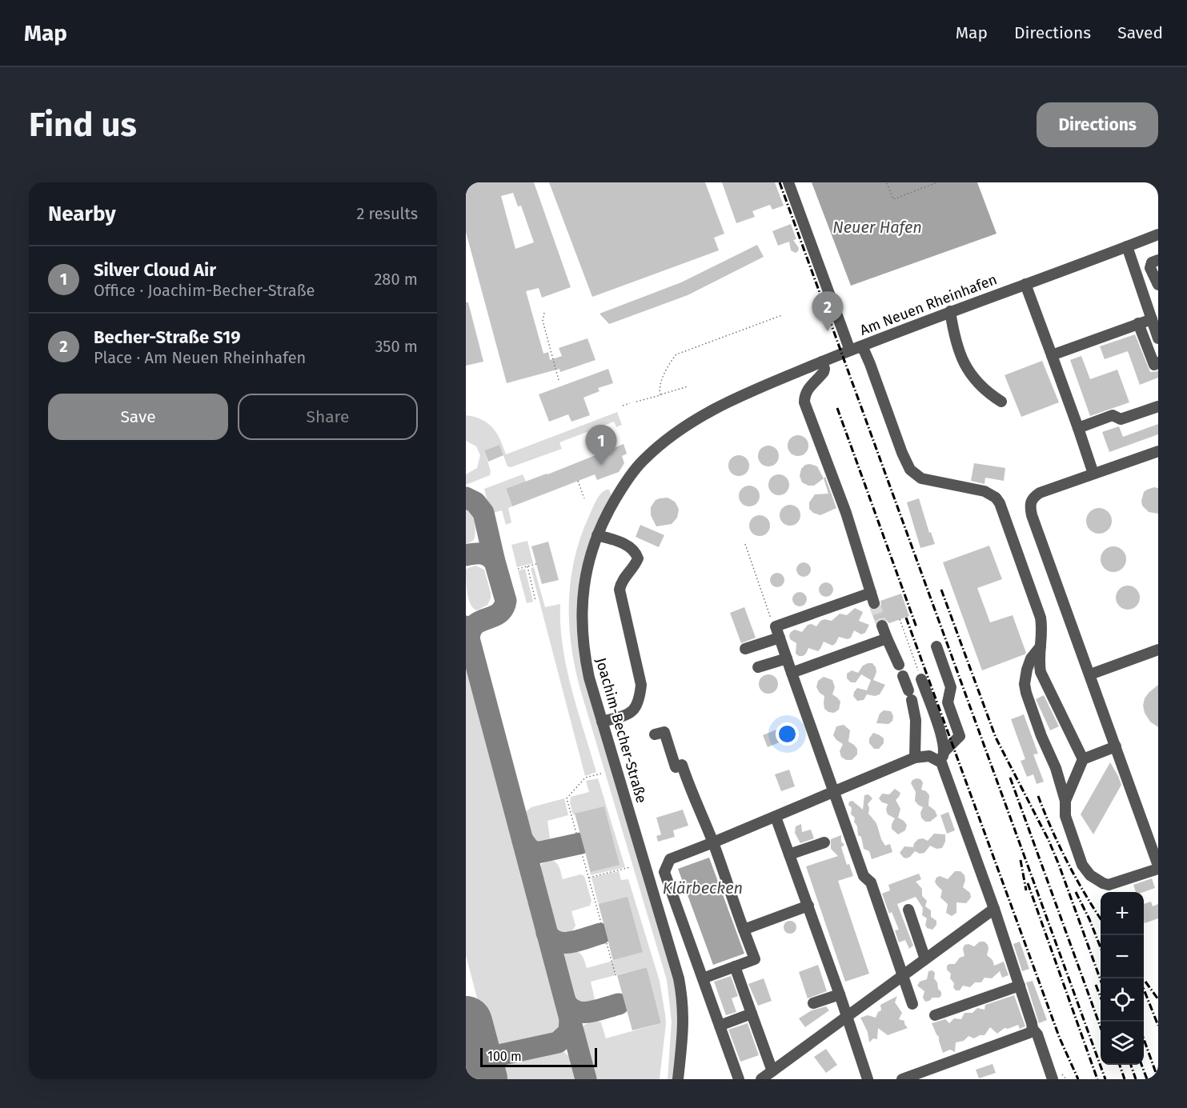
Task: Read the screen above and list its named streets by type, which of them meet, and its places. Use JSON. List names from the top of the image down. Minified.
{"streets":{"street":["Am Neuen Rheinhafen","Joachim-Becher-Straße"]},"crossings":[["Am Neuen Rheinhafen","Joachim-Becher-Straße"]],"water":["Neuer Hafen","Klärbecken"],"scale_bar":"100 m","page":{"header":"Map","nav":["Map","Directions","Saved"],"buttons":["Directions",["Save","Share"]],"title":"Find us","heading":["Nearby","2 results"],"list":[{"mark":"1","name":"Silver Cloud Air","note":"Office · Joachim-Becher-Straße","value":"280 m"},{"mark":"2","name":"Becher-Straße S19","note":"Place · Am Neuen Rheinhafen","value":"350 m"}],"pins":["2","1"],"map_buttons":["+","−"],"scale":"100 m"}}
